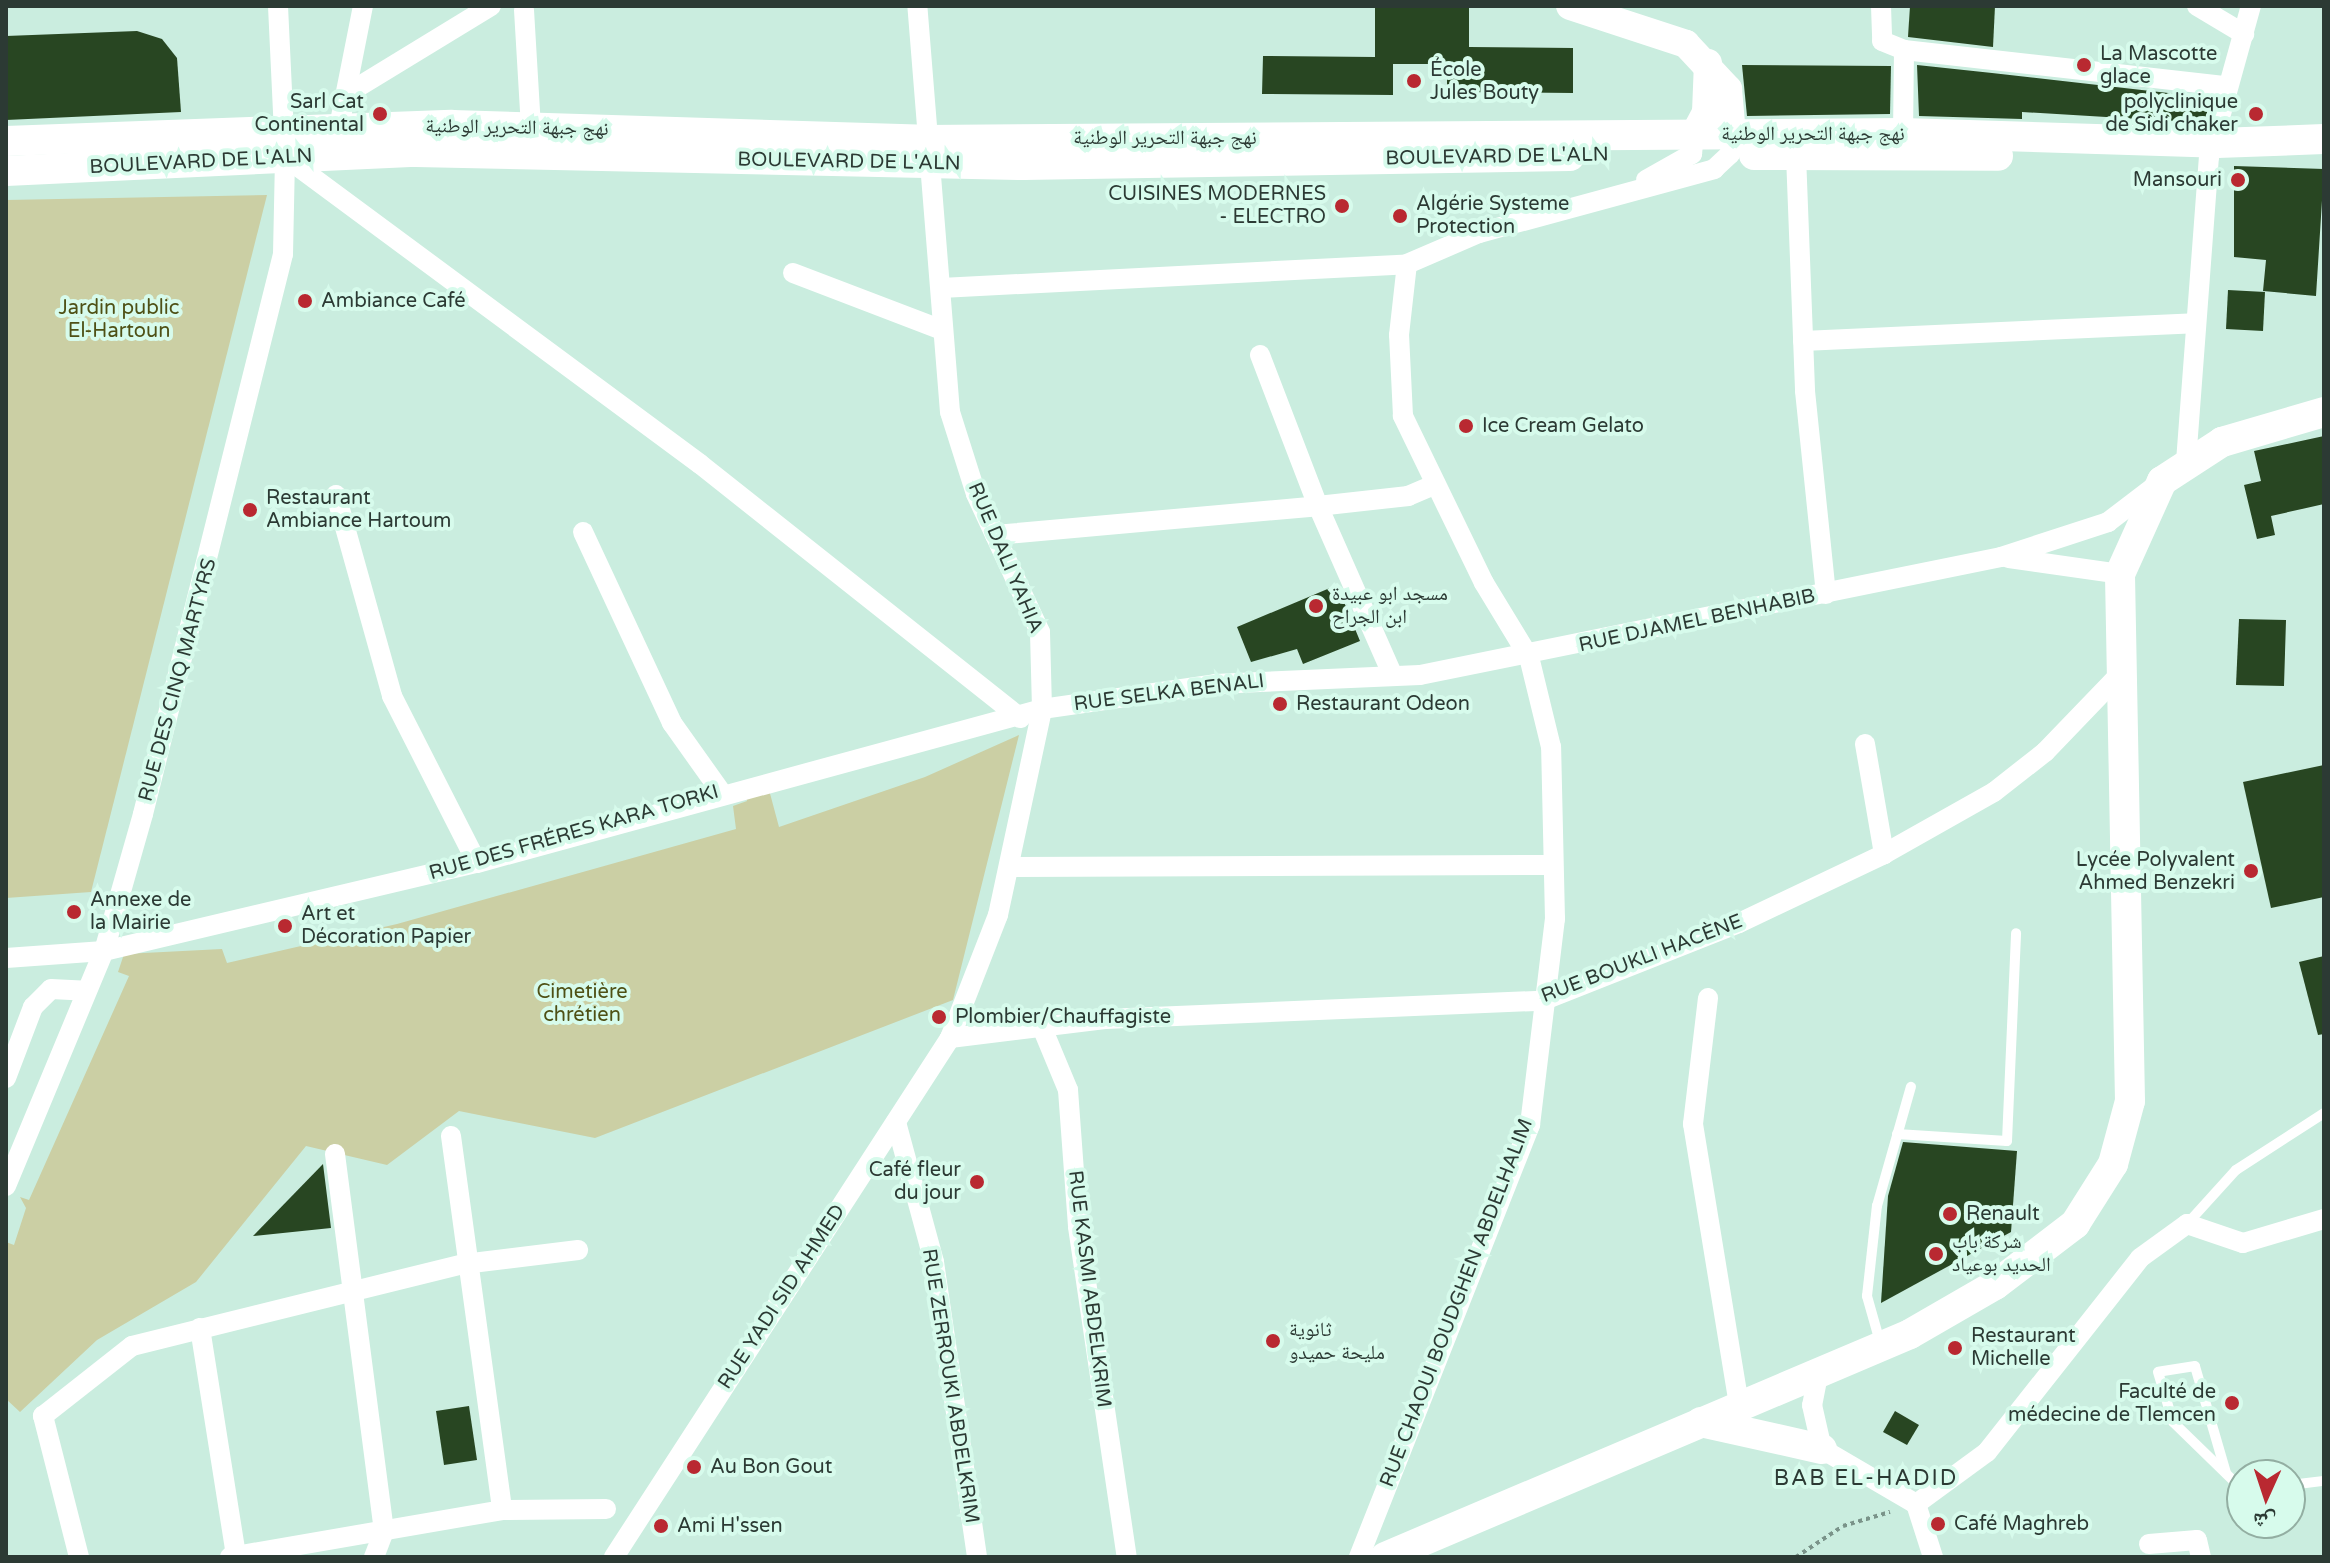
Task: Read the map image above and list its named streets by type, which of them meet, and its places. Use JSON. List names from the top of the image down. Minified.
{"streets":{"main road":["نهج جبهة التحرير الوطنية","BOULEVARD DE L'ALN"],"street":["RUE DALI YAHIA","RUE DJAMEL BENHABIB","RUE DES CINQ MARTYRS","RUE SELKA BENALI","RUE DES FRÉRES KARA TORKI","RUE BOUKLI HACÈNE","RUE KASMI ABDELKRIM","RUE YADI SID AHMED","RUE CHAOUI BOUDGHEN ABDELHALIM","RUE ZERROUKI ABDELKRIM"]},"crossings":[["نهج جبهة التحرير الوطنية","BOULEVARD DE L'ALN"],["نهج جبهة التحرير الوطنية","RUE DALI YAHIA"],["نهج جبهة التحرير الوطنية","RUE DES CINQ MARTYRS"],["BOULEVARD DE L'ALN","RUE DALI YAHIA"],["BOULEVARD DE L'ALN","RUE DES CINQ MARTYRS"],["RUE DALI YAHIA","RUE SELKA BENALI"],["RUE DALI YAHIA","RUE DES FRÉRES KARA TORKI"],["RUE DALI YAHIA","RUE BOUKLI HACÈNE"],["RUE DALI YAHIA","RUE YADI SID AHMED"],["RUE DJAMEL BENHABIB","RUE SELKA BENALI"],["RUE DJAMEL BENHABIB","RUE CHAOUI BOUDGHEN ABDELHALIM"],["RUE DES CINQ MARTYRS","RUE DES FRÉRES KARA TORKI"],["RUE SELKA BENALI","RUE DES FRÉRES KARA TORKI"],["RUE BOUKLI HACÈNE","RUE KASMI ABDELKRIM"],["RUE BOUKLI HACÈNE","RUE YADI SID AHMED"],["RUE BOUKLI HACÈNE","RUE CHAOUI BOUDGHEN ABDELHALIM"],["RUE YADI SID AHMED","RUE ZERROUKI ABDELKRIM"]],"districts":["BAB EL-HADID"],"parks":["Jardin public El-Hartoun","Cimetière chrétien"],"places":["La Mascotte glace","École Jules Bouty","Sarl Cat Continental","polyclinique de Sidi chaker","Mansouri","CUISINES MODERNES - ELECTRO","Algérie Systeme Protection","Ambiance Café","Ice Cream Gelato","Restaurant Ambiance Hartoum","مسجد ابو عبيدة ابن الجراح","Restaurant Odeon","Lycée Polyvalent Ahmed Benzekri","Annexe de la Mairie","Art et Décoration Papier","Plombier/Chauffagiste","Café fleur du jour","Renault","شركة باب الحديد بوعياد","ثانوية مليحة حميدو","Restaurant Michelle","Faculté de médecine de Tlemcen","Au Bon Gout","Café Maghreb","Ami H'ssen"],"north":"bottom"}
